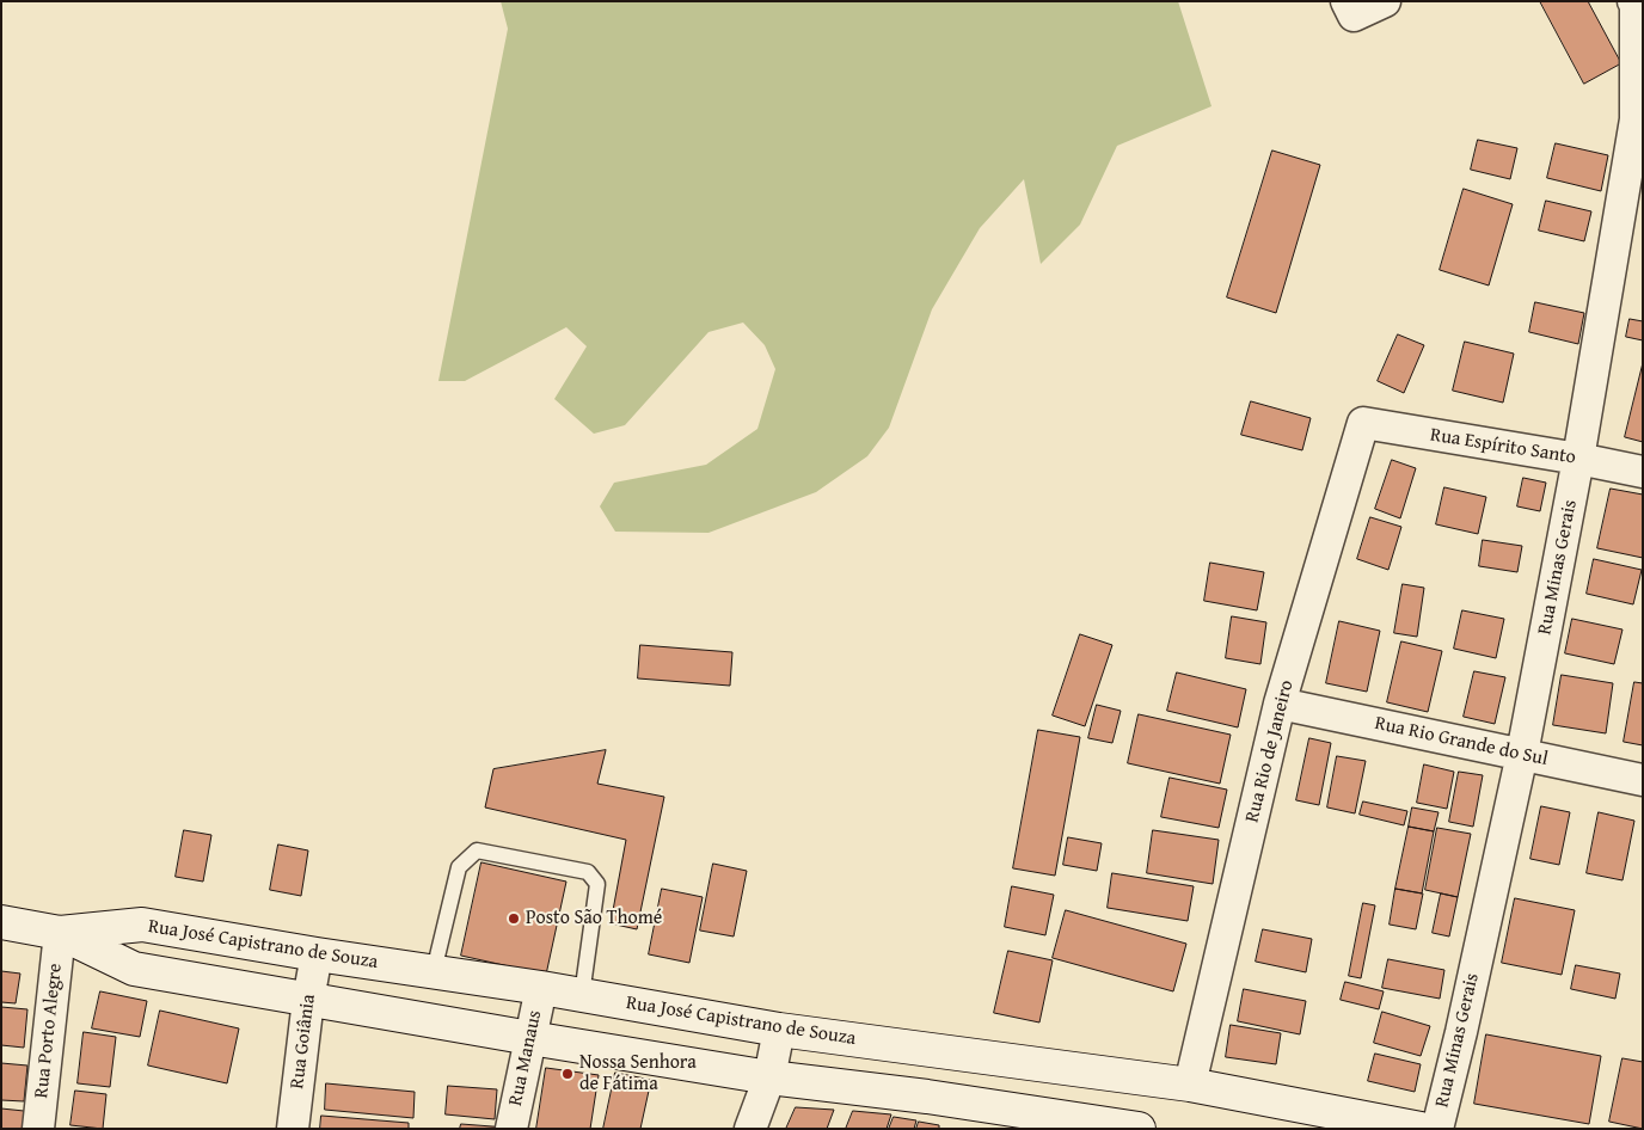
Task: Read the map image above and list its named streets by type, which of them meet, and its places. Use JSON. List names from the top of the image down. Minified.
{"streets":{"main road":["Rua José Capistrano de Souza"],"street":["Rua Espírito Santo","Rua Minas Gerais","Rua Rio Grande do Sul","Rua Rio de Janeiro","Rua Porto Alegre","Rua Goiânia","Rua Manaus"]},"crossings":[["Rua Espírito Santo","Rua Minas Gerais"],["Rua Espírito Santo","Rua Rio de Janeiro"],["Rua Minas Gerais","Rua Rio Grande do Sul"],["Rua Rio Grande do Sul","Rua Rio de Janeiro"],["Rua Rio de Janeiro","Rua José Capistrano de Souza"],["Rua José Capistrano de Souza","Rua Porto Alegre"],["Rua José Capistrano de Souza","Rua Goiânia"],["Rua José Capistrano de Souza","Rua Manaus"]],"places":["Posto São Thomé","Nossa Senhora de Fátima"]}
